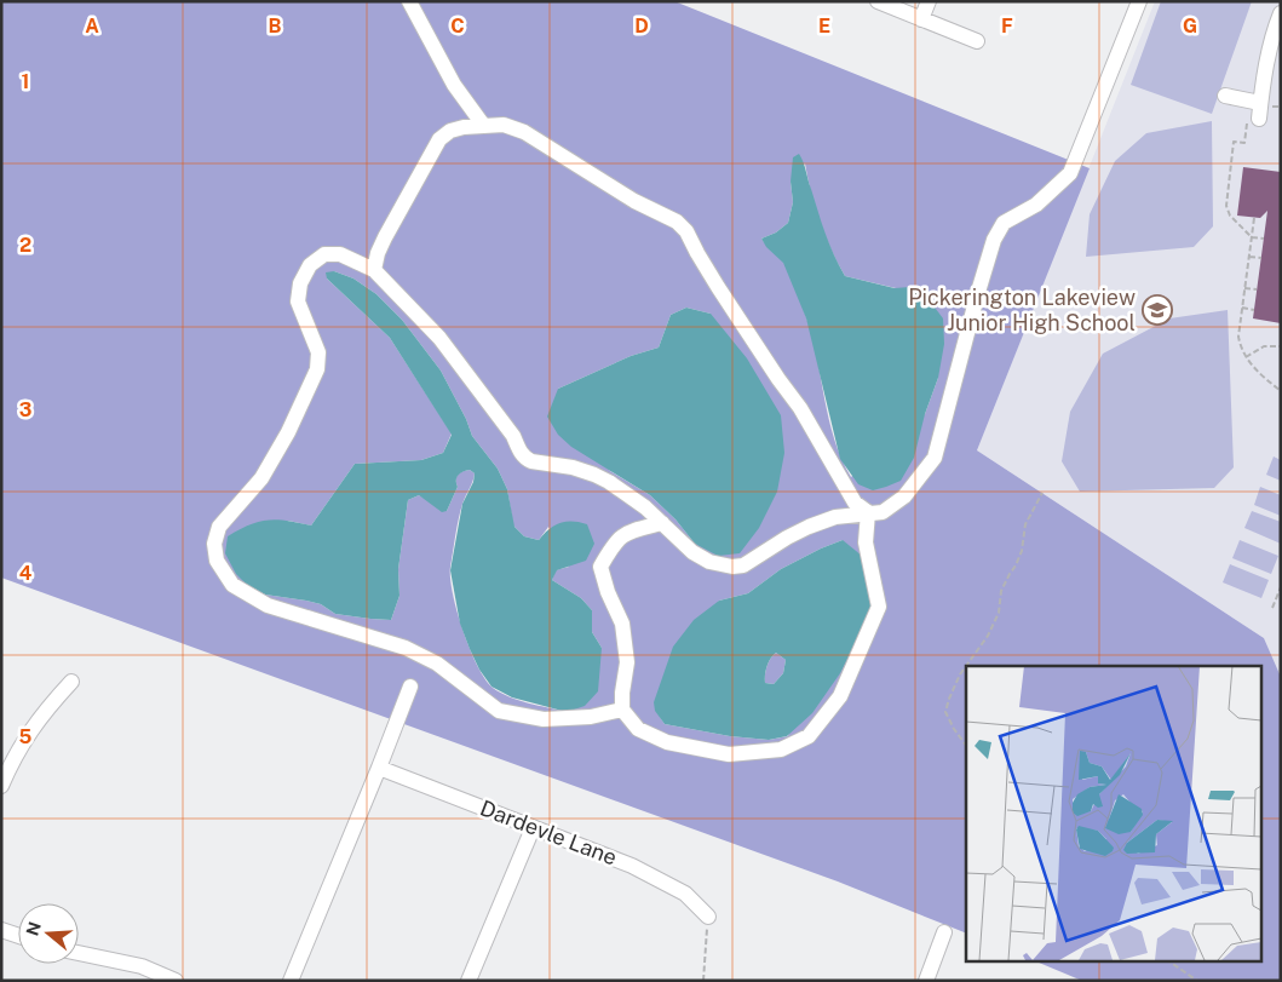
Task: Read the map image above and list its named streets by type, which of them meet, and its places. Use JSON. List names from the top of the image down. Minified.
{"streets":{"street":["Dardevle Lane"]},"places":{"school or university":["Pickerington Lakeview Junior High School"]},"north":"left","grid":{"columns":["A","B","C","D","E","F","G"],"rows":["1","2","3","4","5"]}}
